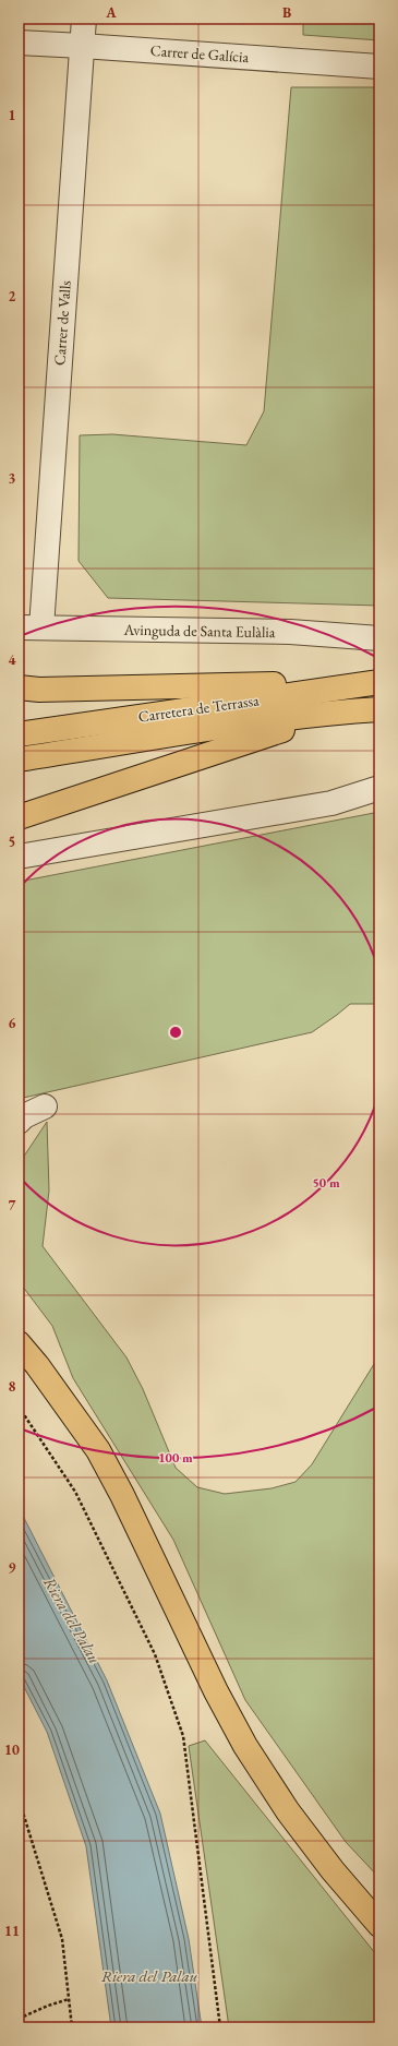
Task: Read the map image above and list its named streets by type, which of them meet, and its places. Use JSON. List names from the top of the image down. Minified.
{"streets":{"main road":["Carretera de Terrassa"],"street":["Carrer de Galícia","Carrer de Valls","Avinguda de Santa Eulàlia"]},"crossings":[["Carrer de Galícia","Carrer de Valls"],["Carrer de Valls","Avinguda de Santa Eulàlia"]],"water":["Riera del Palau"],"grid":{"columns":["A","B"],"rows":["1","2","3","4","5","6","7","8","9","10","11"]},"rings":["50 m","100 m"]}
